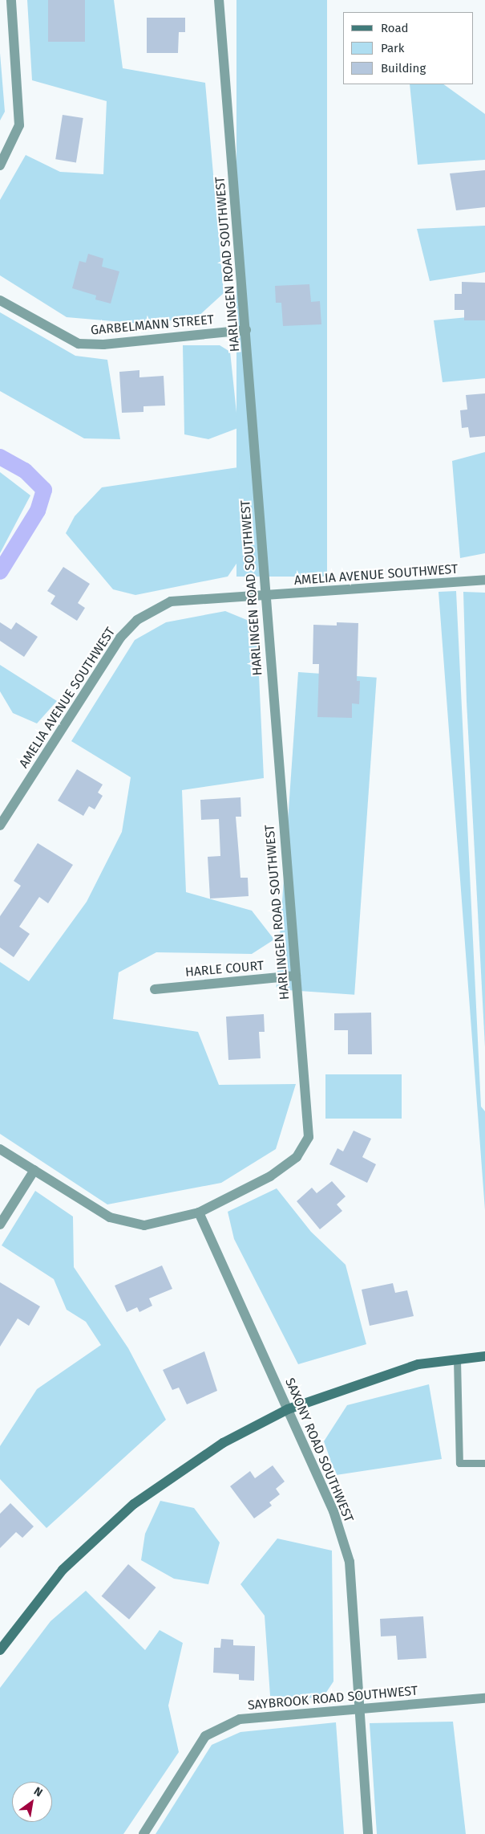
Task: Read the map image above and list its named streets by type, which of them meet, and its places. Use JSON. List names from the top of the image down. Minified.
{"streets":{"street":["HARLINGEN ROAD SOUTHWEST","GARBELMANN STREET","AMELIA AVENUE SOUTHWEST","HARLE COURT","SAXONY ROAD SOUTHWEST","SAYBROOK ROAD SOUTHWEST"]},"crossings":[["HARLINGEN ROAD SOUTHWEST","GARBELMANN STREET"],["HARLINGEN ROAD SOUTHWEST","AMELIA AVENUE SOUTHWEST"],["HARLINGEN ROAD SOUTHWEST","HARLE COURT"],["HARLINGEN ROAD SOUTHWEST","SAXONY ROAD SOUTHWEST"],["SAXONY ROAD SOUTHWEST","SAYBROOK ROAD SOUTHWEST"]],"legend":["Road","Park","Building"],"north":"top right"}
